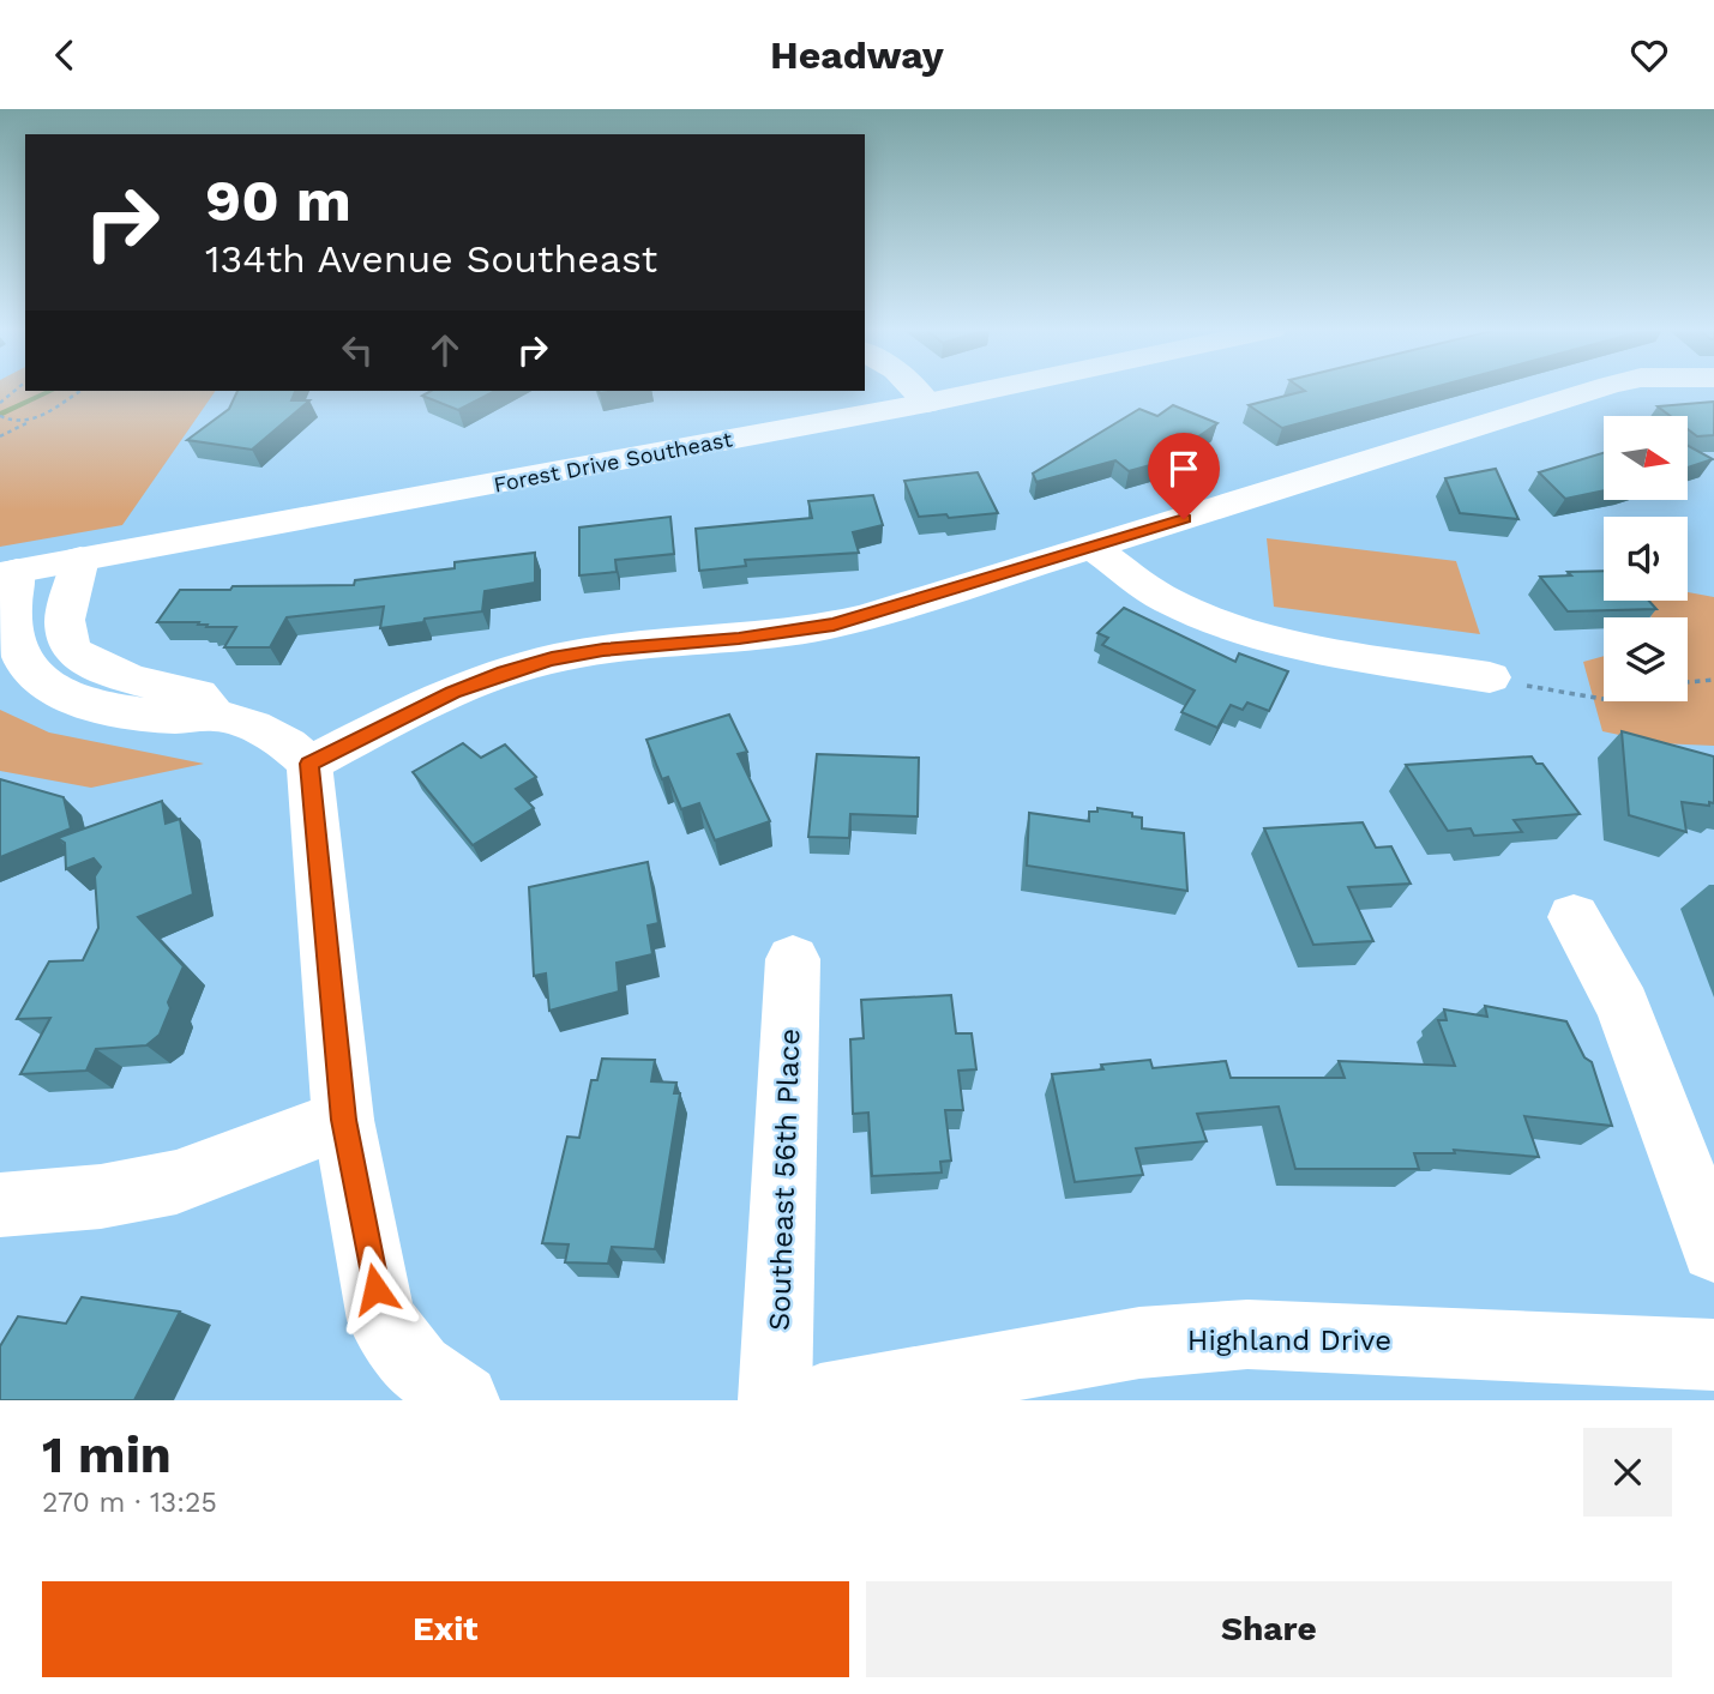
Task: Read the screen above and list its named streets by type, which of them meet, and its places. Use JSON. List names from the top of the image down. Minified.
{"streets":{"street":["Forest Drive Southeast","Southeast 56th Place","Highland Drive"]},"north":"right","page":{"header":"Headway","turn":["90 m","134th Avenue Southeast"],"heading":["1 min","270 m · 13:25"],"buttons":["Exit","Share"]}}
